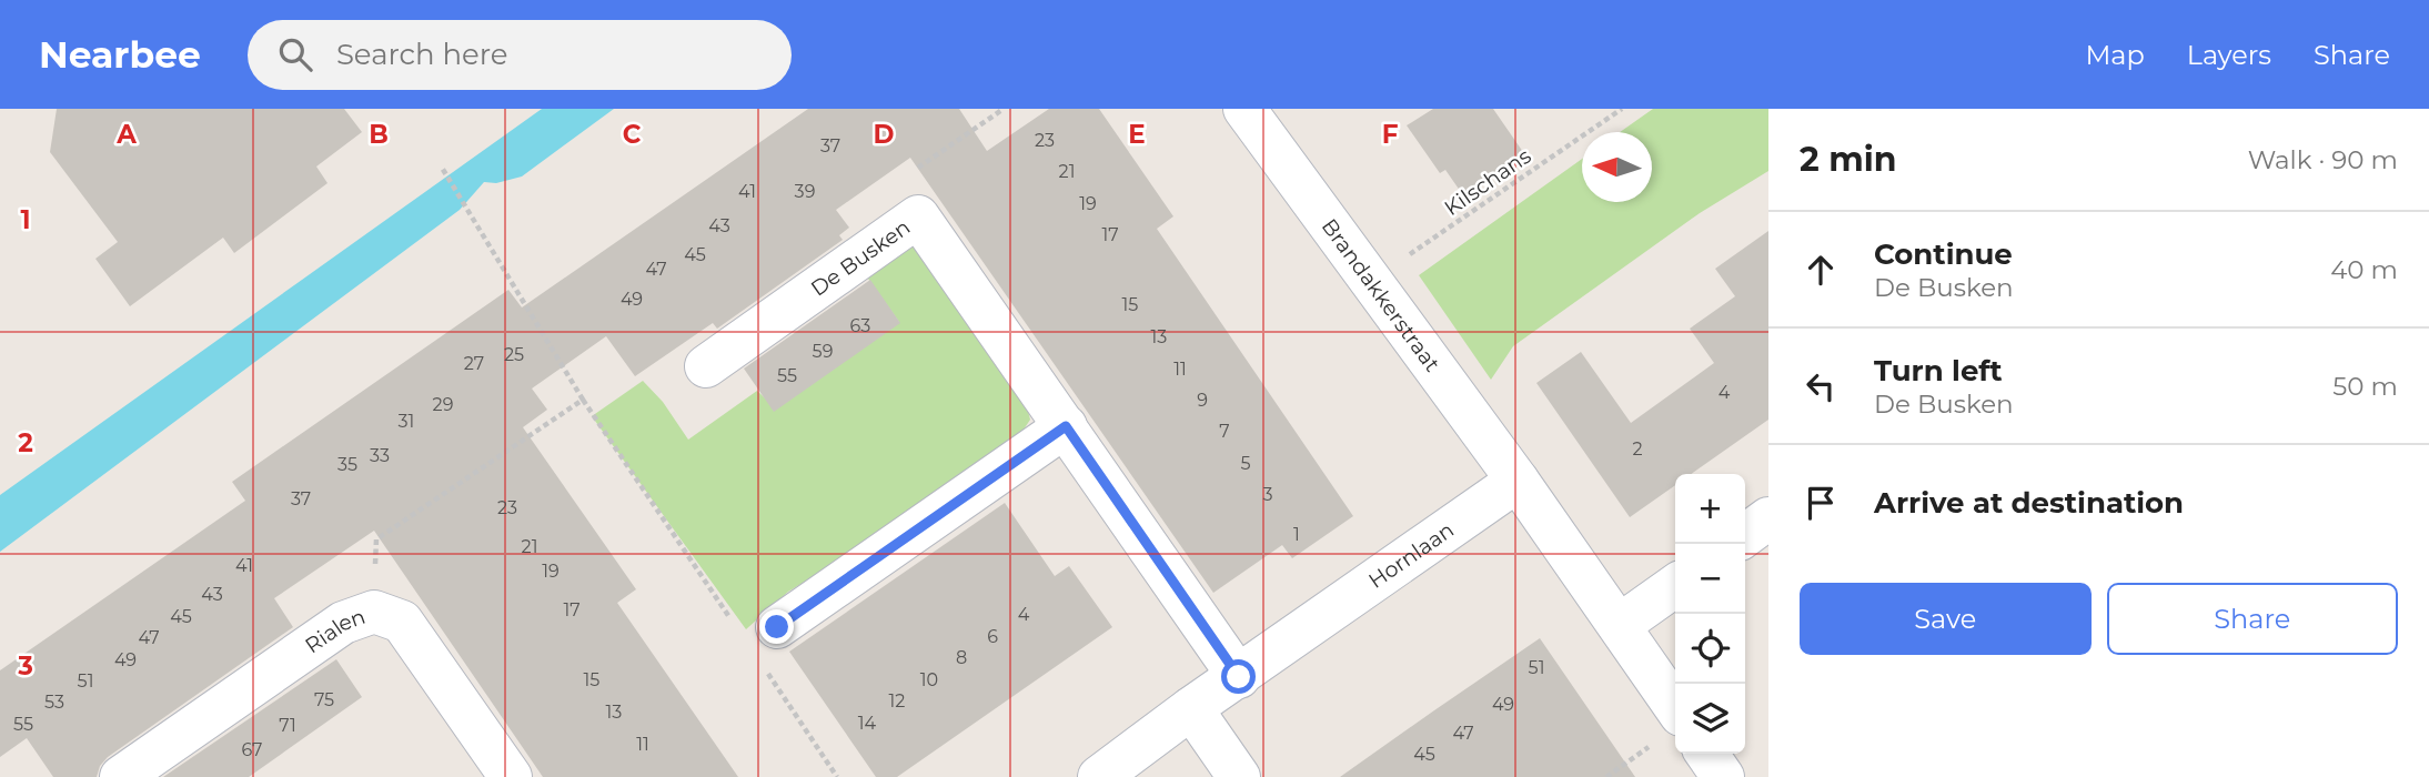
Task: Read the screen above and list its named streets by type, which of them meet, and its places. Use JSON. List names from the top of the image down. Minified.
{"streets":{"street":["De Busken","Brandakkerstraat","Hornlaan","Rialen"],"path":["Kilschans"]},"crossings":[["Kilschans","Brandakkerstraat"],["De Busken","Hornlaan"],["Brandakkerstraat","Hornlaan"]],"house_numbers":["23","37","21","41","39","19","43","17","45","47","49","15","63","13","59","25","27","11","55","4","9","29","31","7","2","33","5","35","3","37","23","1","21","41","19","43","17","4","45","6","47","8","49","51","15","10","51","75","12","53","49","13","14","55","71","47","11","67","45"],"north":"left","page":{"header":"Nearbee","search":"Search here","nav":["Map","Layers","Share"],"heading":["2 min","Walk · 90 m"],"list":[["Continue","De Busken","40 m"],["Turn left","De Busken","50 m"],"Arrive at destination"],"map_buttons":["+","−"],"buttons":["Save","Share"]},"grid":{"columns":["A","B","C","D","E","F"],"rows":["1","2","3"]}}
